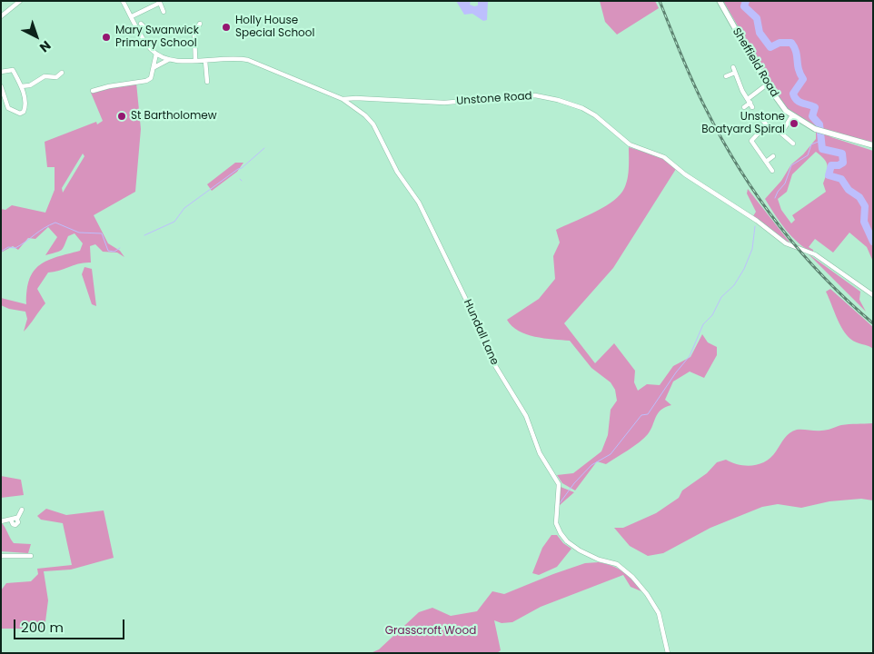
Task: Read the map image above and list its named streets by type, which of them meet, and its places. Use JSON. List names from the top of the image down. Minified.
{"streets":{"main road":["Sheffield Road"],"street":["Unstone Road","Hundall Lane"]},"crossings":[["Unstone Road","Hundall Lane"]],"parks":["Grasscroft Wood"],"places":["Holly House Special School","Mary Swanwick Primary School","St Bartholomew","Unstone Boatyard Spiral"],"scale_bar":"200 m","north":"bottom right"}
